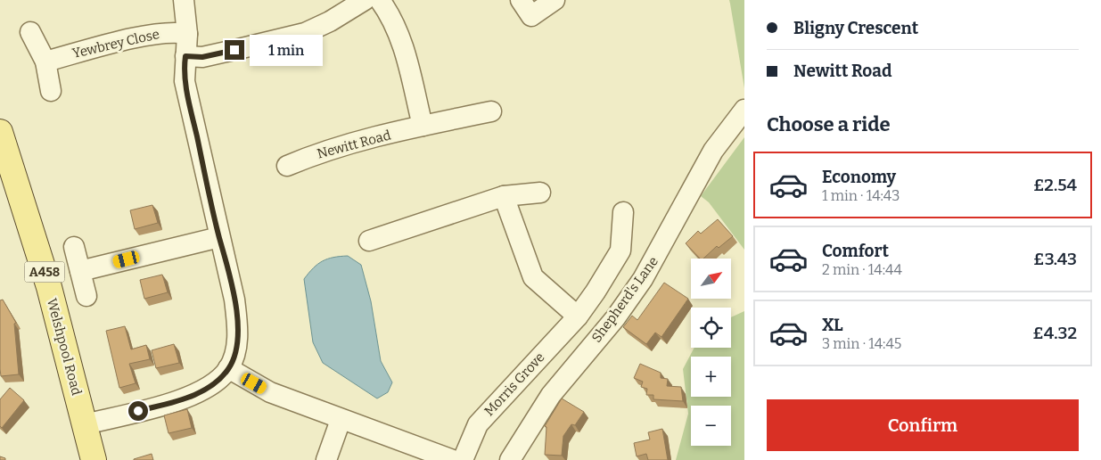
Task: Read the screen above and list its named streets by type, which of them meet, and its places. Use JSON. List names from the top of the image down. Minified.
{"streets":{"main road":["A458","Welshpool Road"],"street":["Yewbrey Close","Newitt Road","Shepherd's Lane","Morris Grove"]},"north":"top right","page":{"banner":["Bligny Crescent","Newitt Road"],"bubble":"1 min","heading":"Choose a ride","list":[{"name":"Economy","note":"1 min · 14:43","value":"£2.54"},{"name":"Comfort","note":"2 min · 14:44","value":"£3.43"},{"name":"XL","note":"3 min · 14:45","value":"£4.32"}],"map_buttons":["+","−"],"buttons":"Confirm"}}
